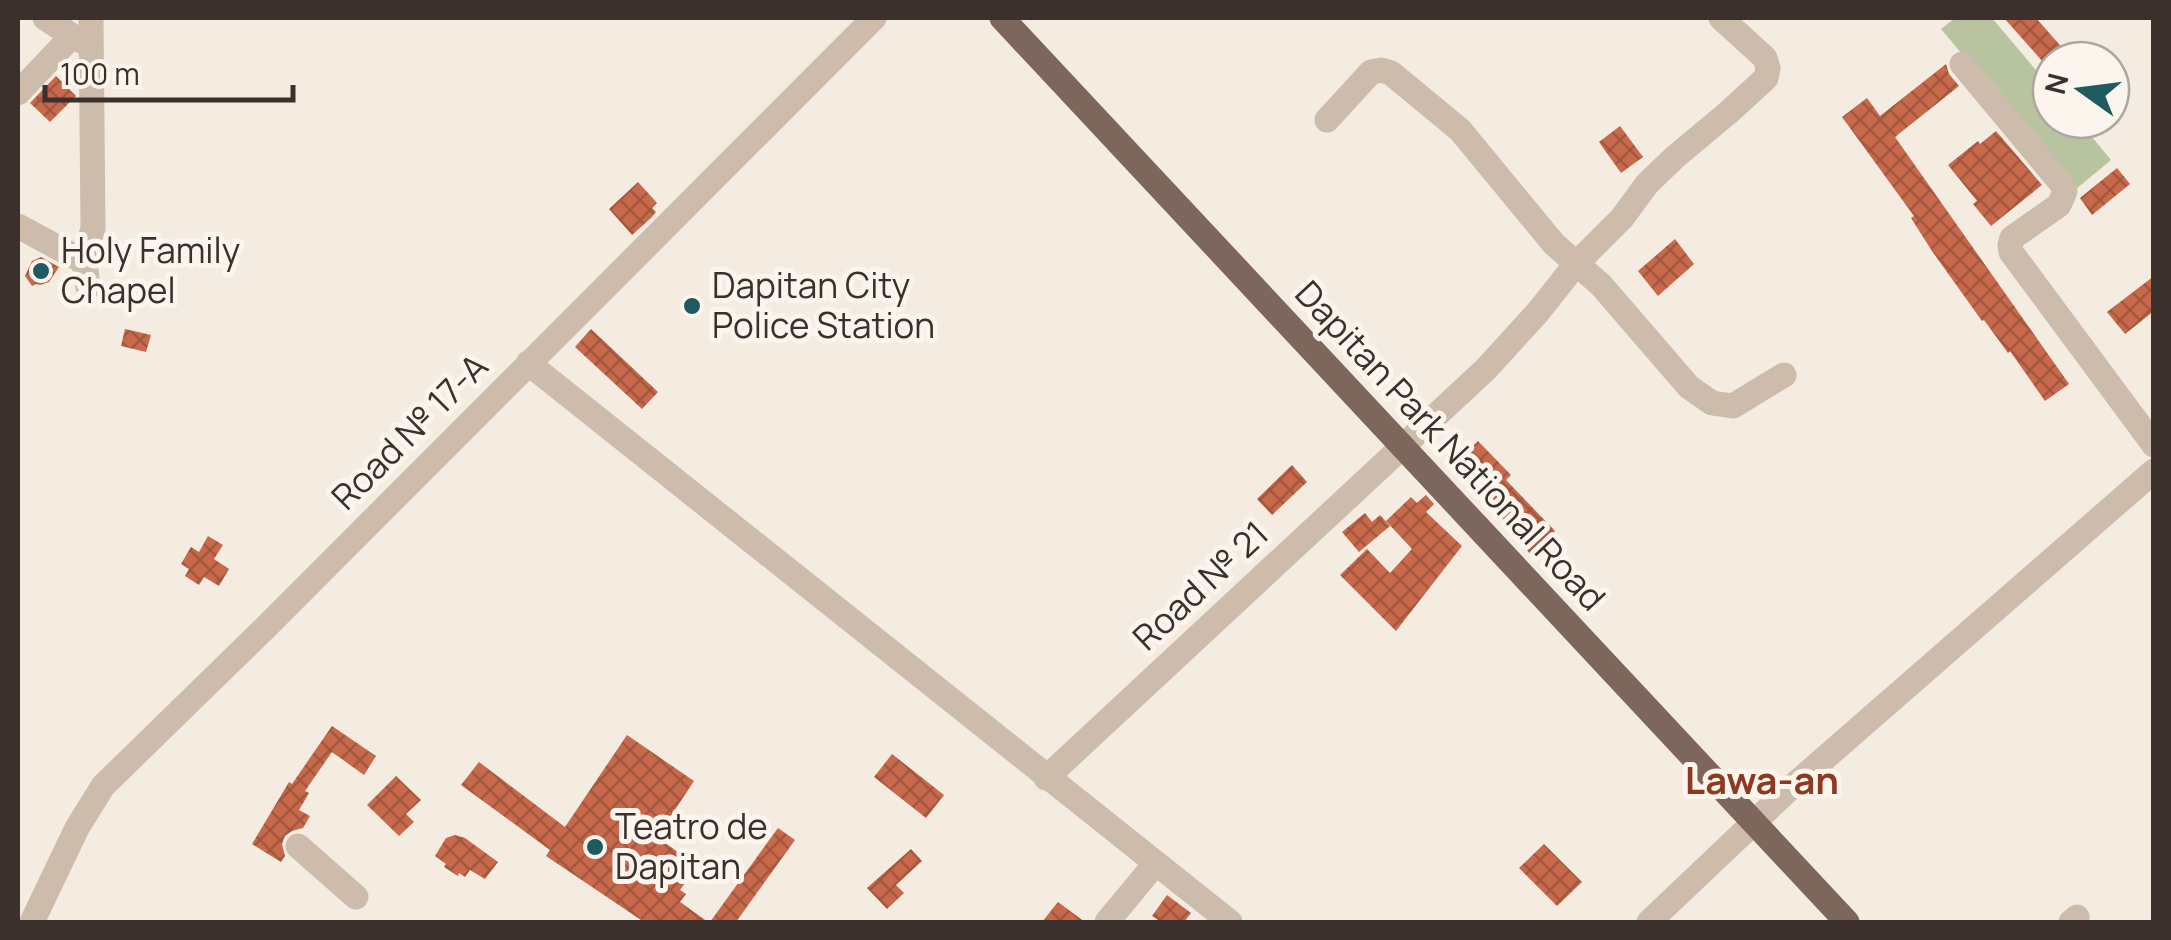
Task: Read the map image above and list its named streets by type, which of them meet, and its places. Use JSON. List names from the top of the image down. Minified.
{"streets":{"main road":["Dapitan Park National Road"],"street":["Road № 17-A","Road № 21"]},"crossings":[["Dapitan Park National Road","Road № 21"]],"districts":["Lawa-an"],"places":["Holy Family Chapel","Dapitan City Police Station","Teatro de Dapitan"],"scale_bar":"100 m","north":"left"}
